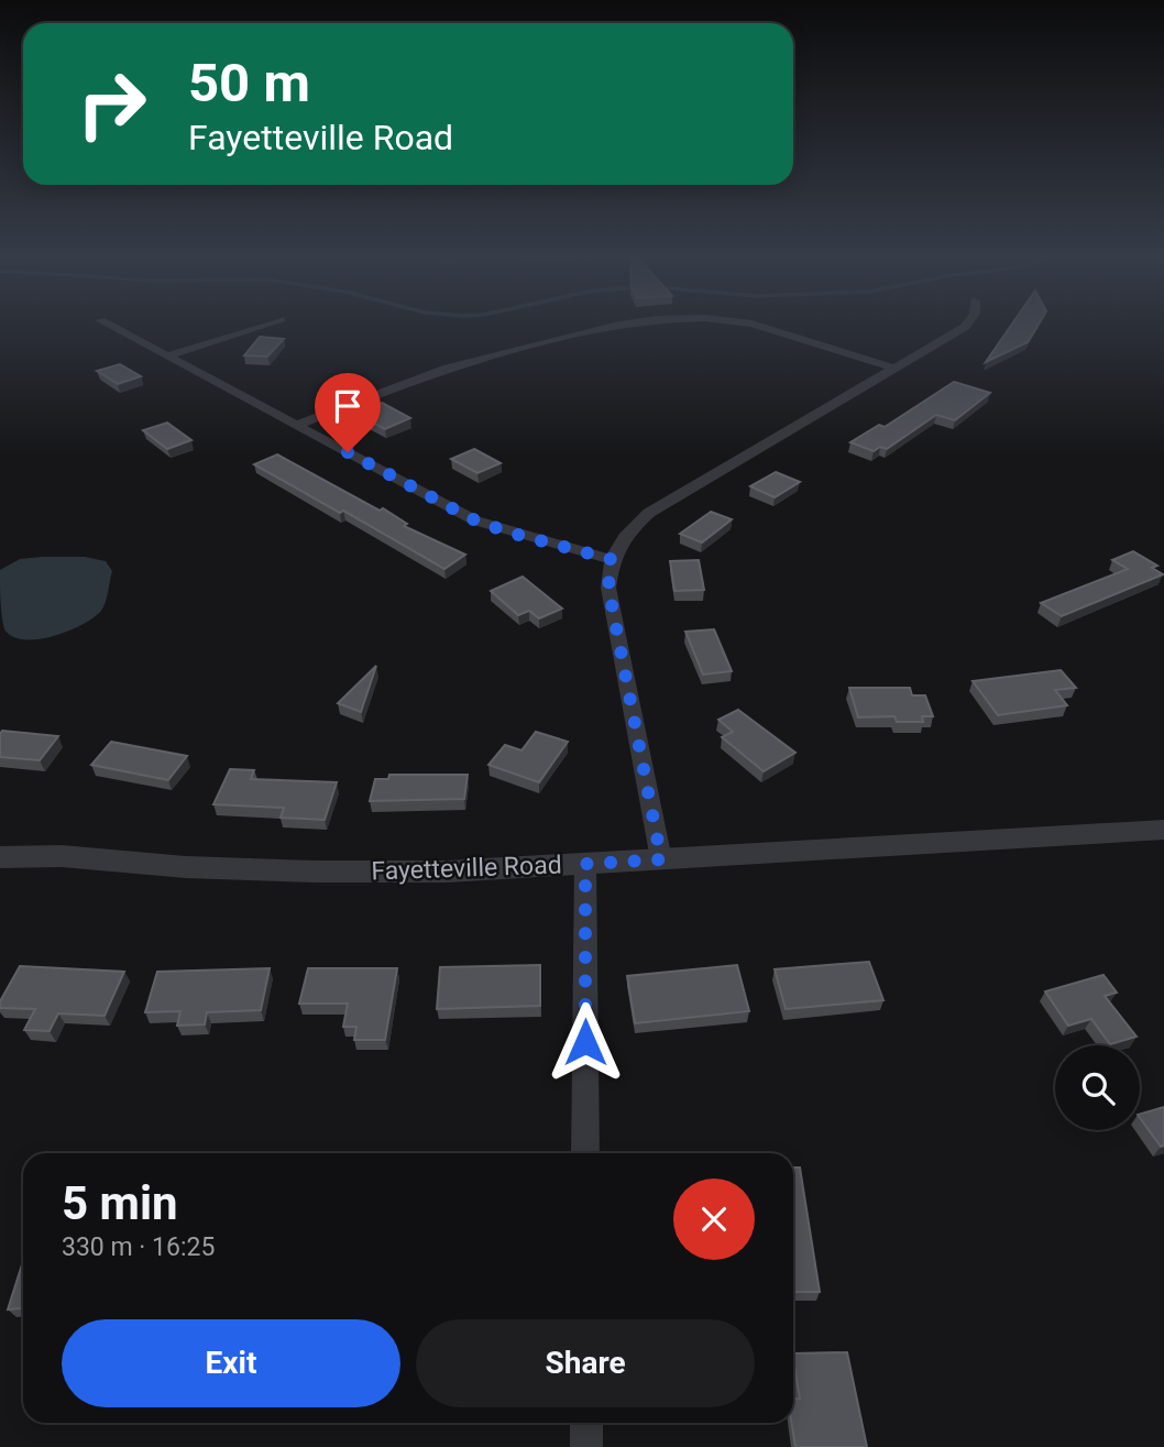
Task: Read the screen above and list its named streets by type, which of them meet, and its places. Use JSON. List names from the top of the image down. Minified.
{"streets":{"street":["Fayetteville Road"]},"page":{"turn":["50 m","Fayetteville Road"],"heading":["5 min","330 m · 16:25"],"buttons":["Exit","Share"]}}
